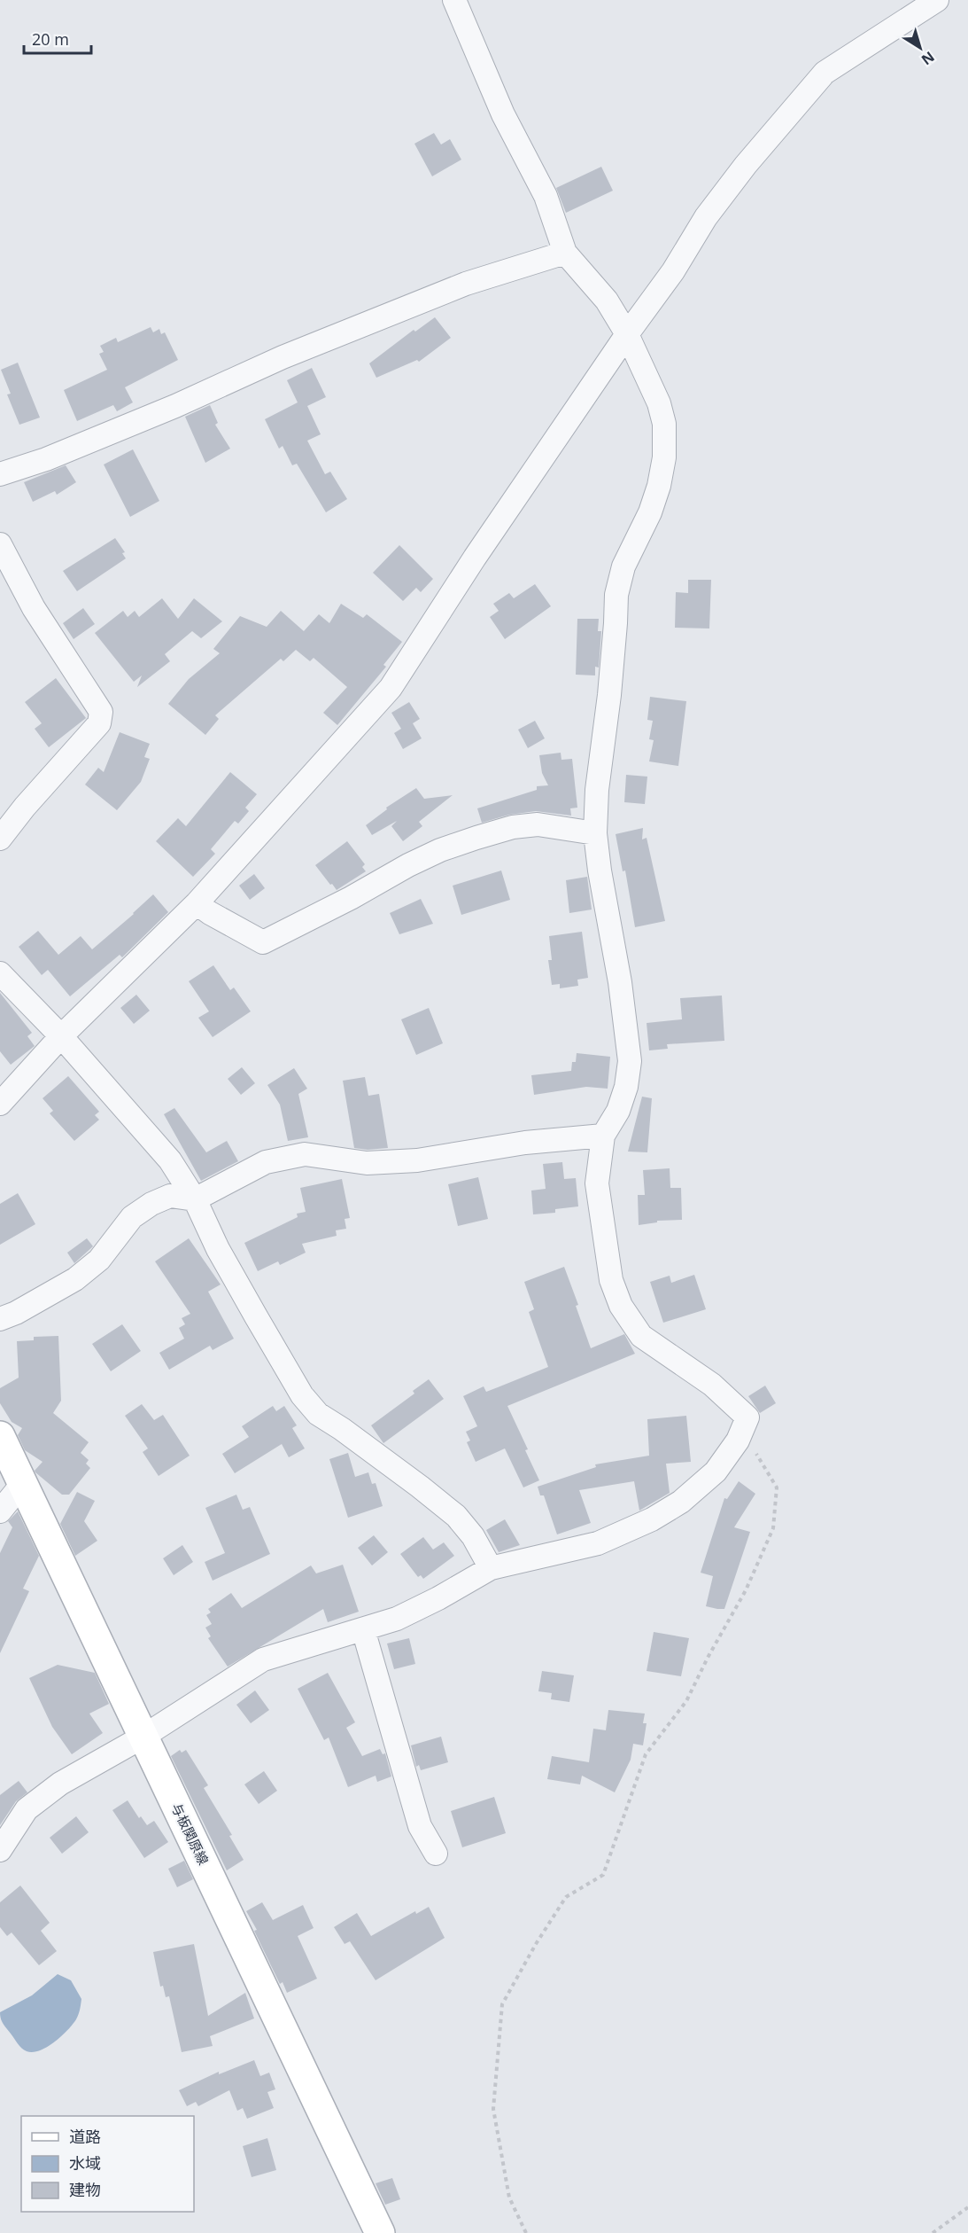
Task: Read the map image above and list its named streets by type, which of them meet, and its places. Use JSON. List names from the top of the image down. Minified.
{"streets":{"main road":["与板関原線"]},"legend":["道路","水域","建物"],"scale_bar":"20 m","north":"bottom right"}
